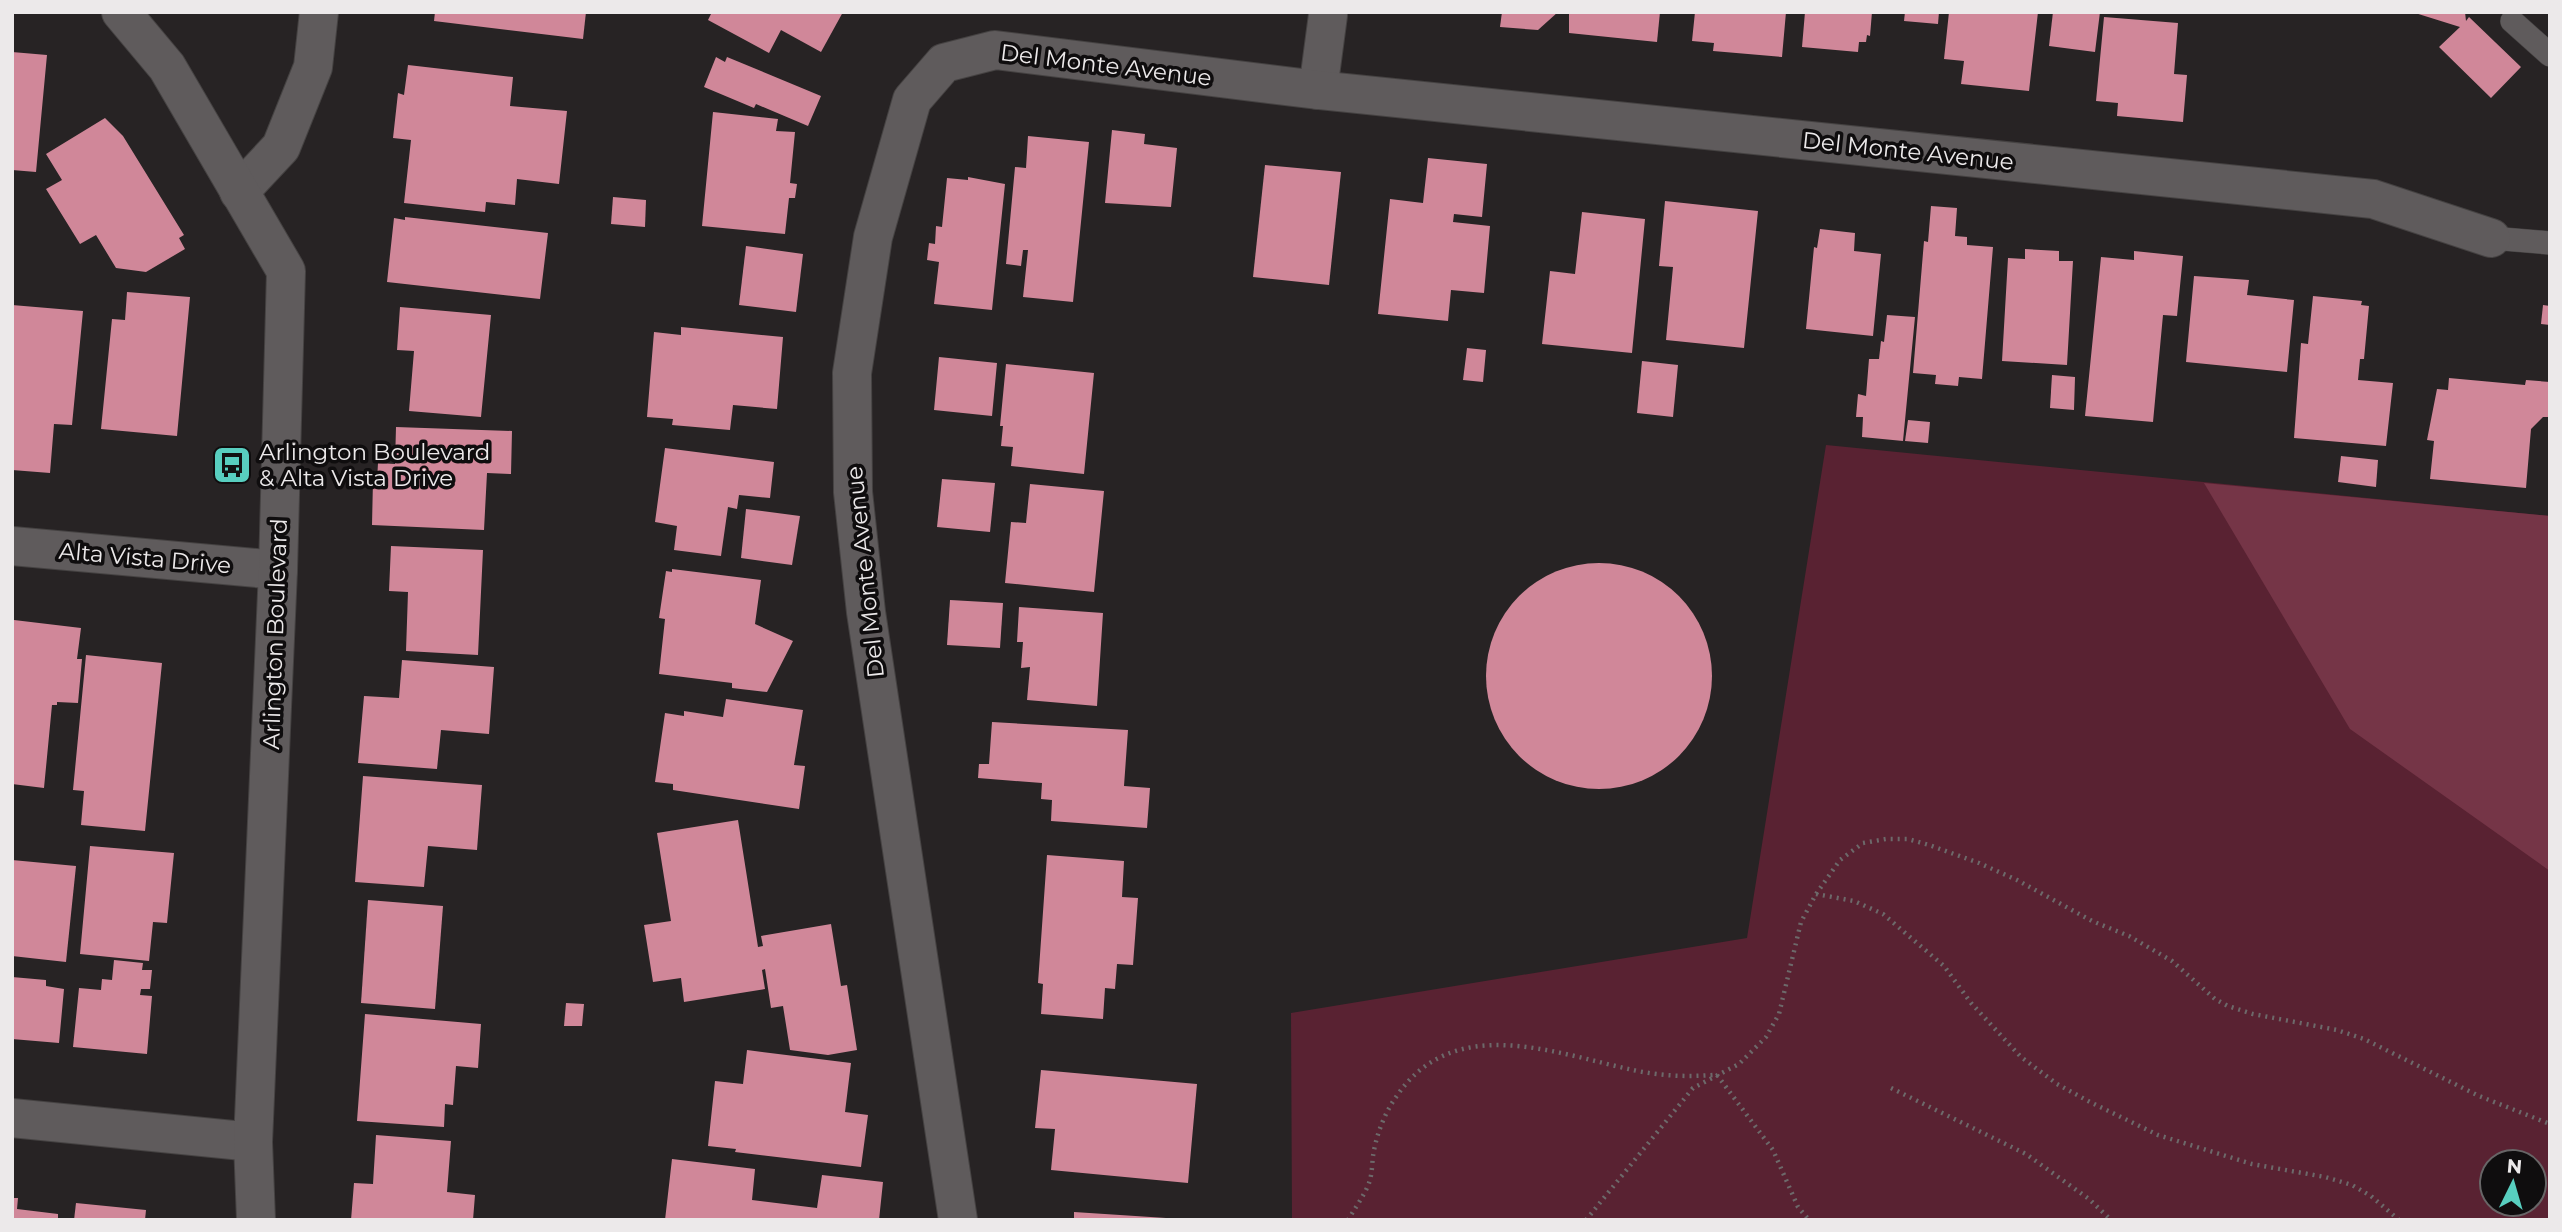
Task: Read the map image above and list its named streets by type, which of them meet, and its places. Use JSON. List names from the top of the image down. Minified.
{"streets":{"street":["Del Monte Avenue","Alta Vista Drive","Arlington Boulevard"]},"crossings":[["Alta Vista Drive","Arlington Boulevard"]],"places":{"bus stop":["Arlington Boulevard & Alta Vista Drive"]},"north":"top"}
